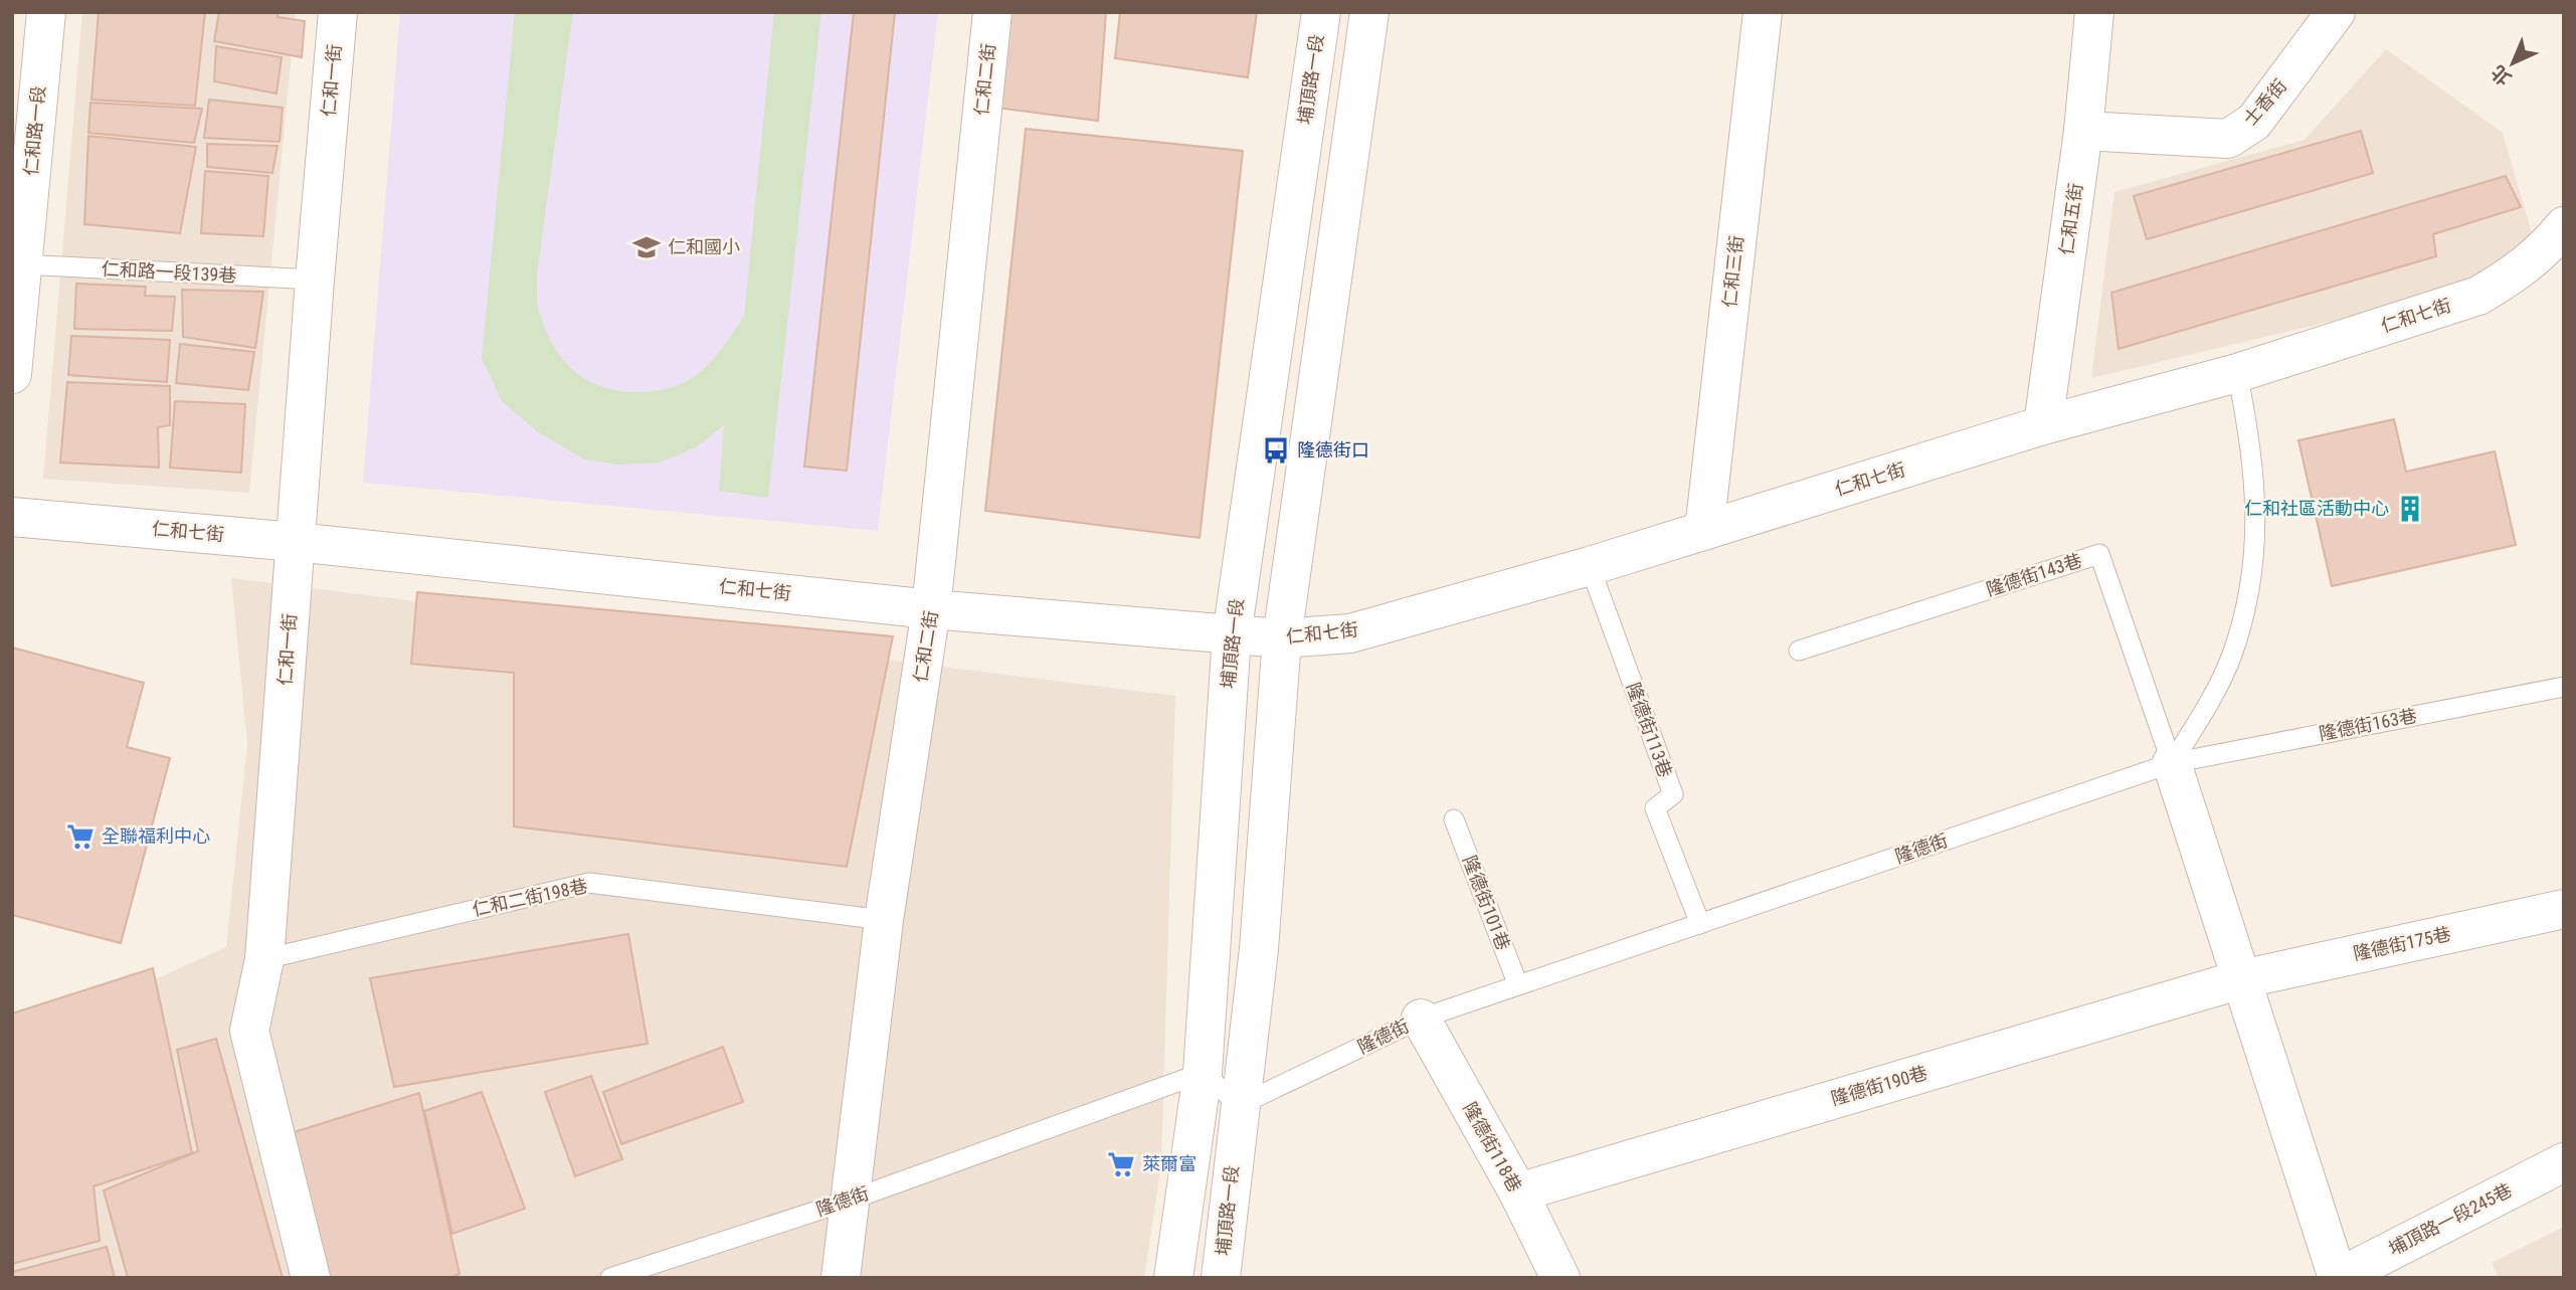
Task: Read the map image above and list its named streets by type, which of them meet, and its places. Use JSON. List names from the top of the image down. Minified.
{"streets":{"street":["仁和二街","埔頂路一段","仁和一街","士香街","仁和路一段","仁和五街","仁和三街","仁和七街","隆德街175巷","隆德街190巷","隆德街118巷","埔頂路一段245巷"],"lane":["仁和路一段139巷","隆德街143巷","隆德街163巷","隆德街113巷","隆德街","仁和二街198巷","隆德街101巷"]},"crossings":[["仁和二街","仁和七街"],["仁和二街","隆德街"],["仁和二街","仁和二街198巷"],["埔頂路一段","仁和七街"],["埔頂路一段","隆德街"],["仁和一街","仁和路一段139巷"],["仁和一街","仁和七街"],["仁和一街","仁和二街198巷"],["士香街","仁和五街"],["仁和路一段","仁和路一段139巷"],["仁和五街","仁和七街"],["仁和三街","仁和七街"],["仁和七街","隆德街113巷"],["隆德街143巷","隆德街163巷"],["隆德街143巷","隆德街"],["隆德街163巷","隆德街"],["隆德街113巷","隆德街"],["隆德街","隆德街101巷"],["隆德街","隆德街118巷"],["隆德街175巷","隆德街190巷"],["隆德街190巷","隆德街118巷"]],"places":{"school or university":["仁和國小"],"bus stop":["隆德街口"],"building":["仁和社區活動中心"],"supermarket":["全聯福利中心","萊爾富"]},"north":"bottom left"}
